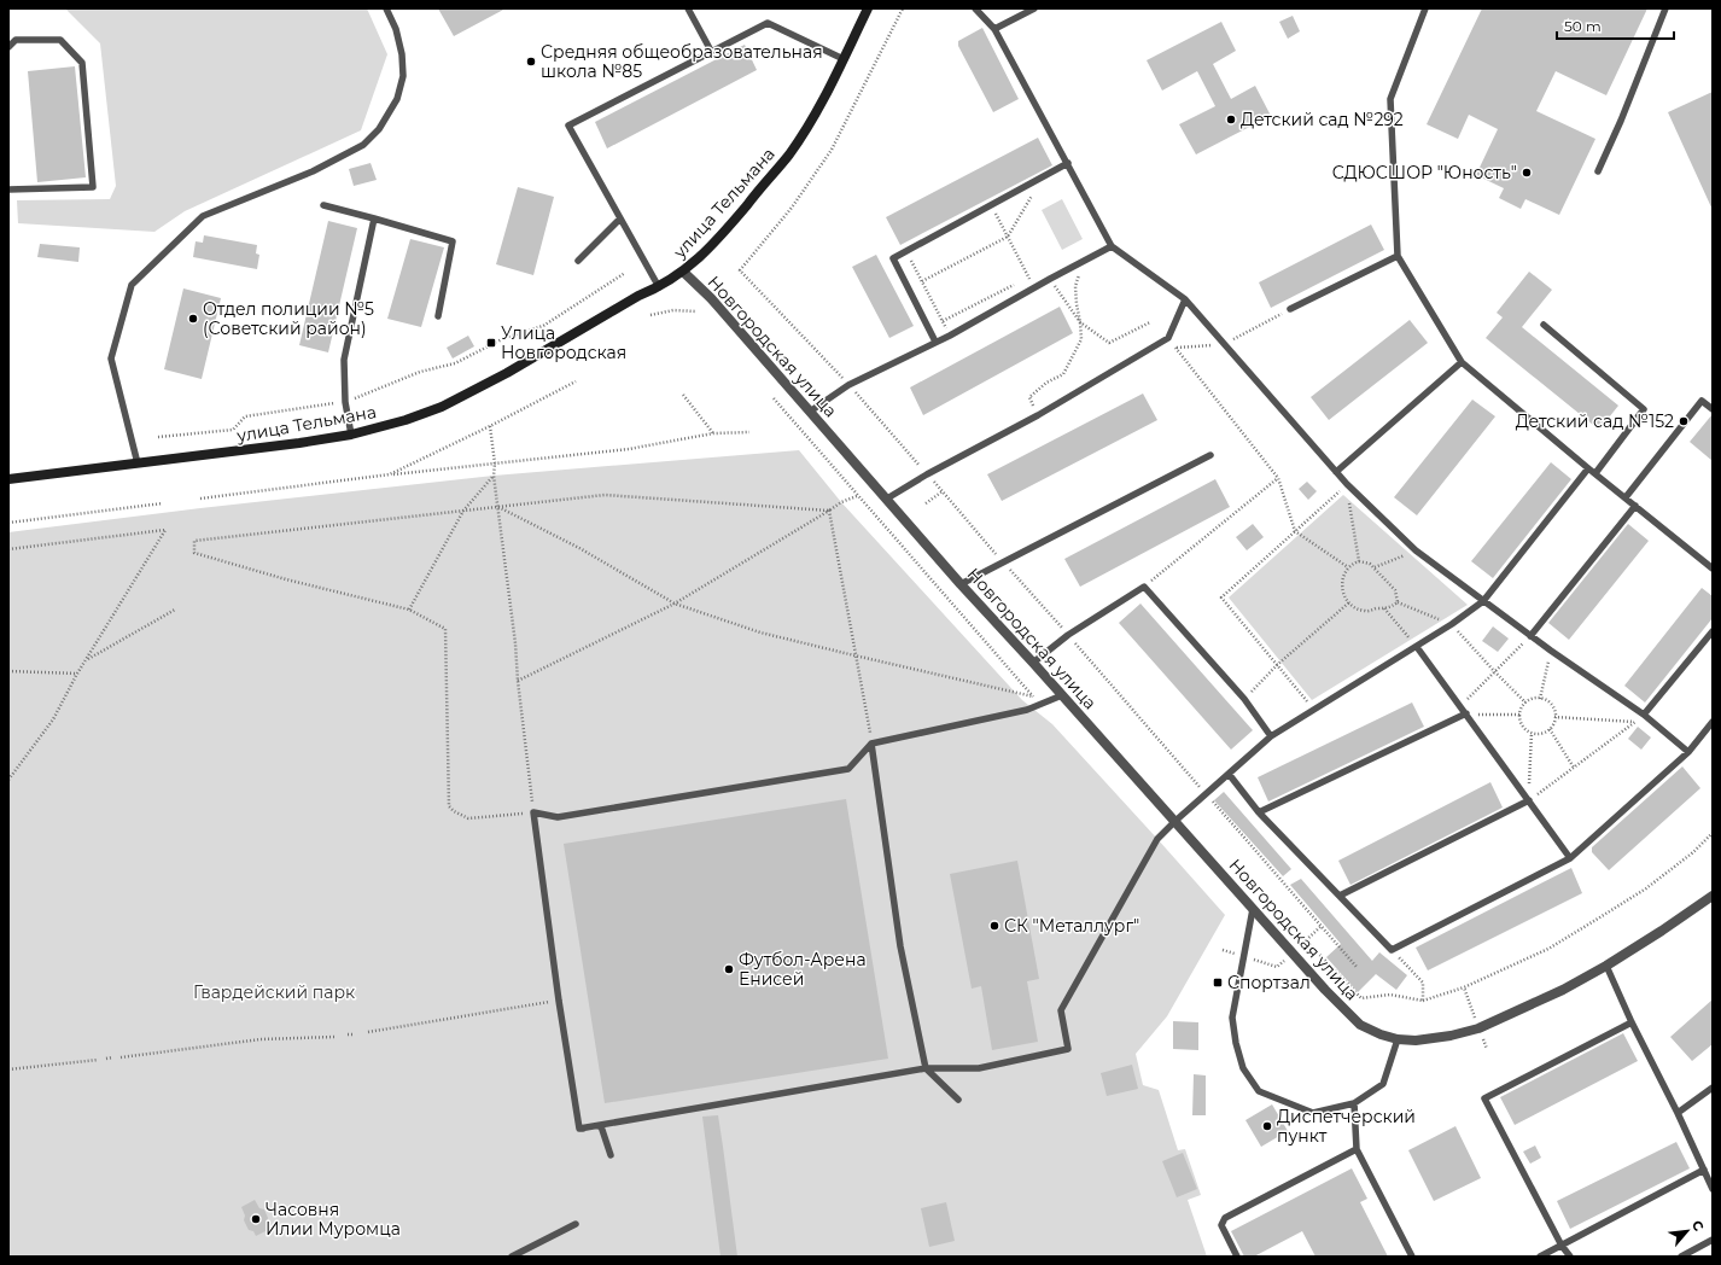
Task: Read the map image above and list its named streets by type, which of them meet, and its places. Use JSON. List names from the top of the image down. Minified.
{"streets":{"main road":["улица Тельмана"],"street":["Новгородская улица"]},"crossings":[["улица Тельмана","Новгородская улица"]],"parks":["Гвардейский парк"],"places":{"other":["Средняя общеобразовательная школа №85","Детский сад №292","СДЮСШОР \"Юность\"","Отдел полиции №5 (Советский район)","Детский сад №152","СК \"Металлург\"","Футбол-Арена Енисей","Диспетчерский пункт","Часовня Илии Муромца"],"transit":["Улица Новгородская","Спортзал"]},"scale_bar":"50 m","north":"top right"}
